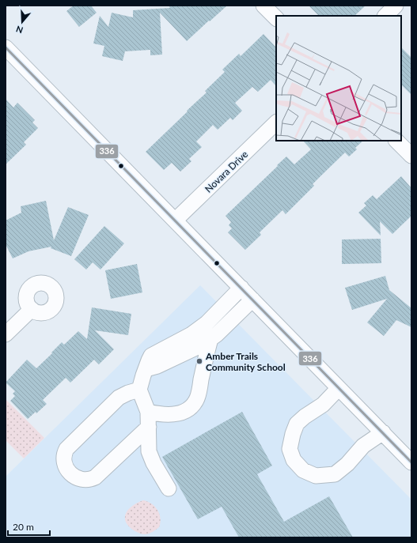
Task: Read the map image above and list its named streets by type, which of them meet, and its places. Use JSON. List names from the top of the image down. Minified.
{"streets":{"street":["Novara Drive"]},"places":["Amber Trails Community School"],"lines":["transit line 336"],"scale_bar":"20 m","north":"bottom"}
